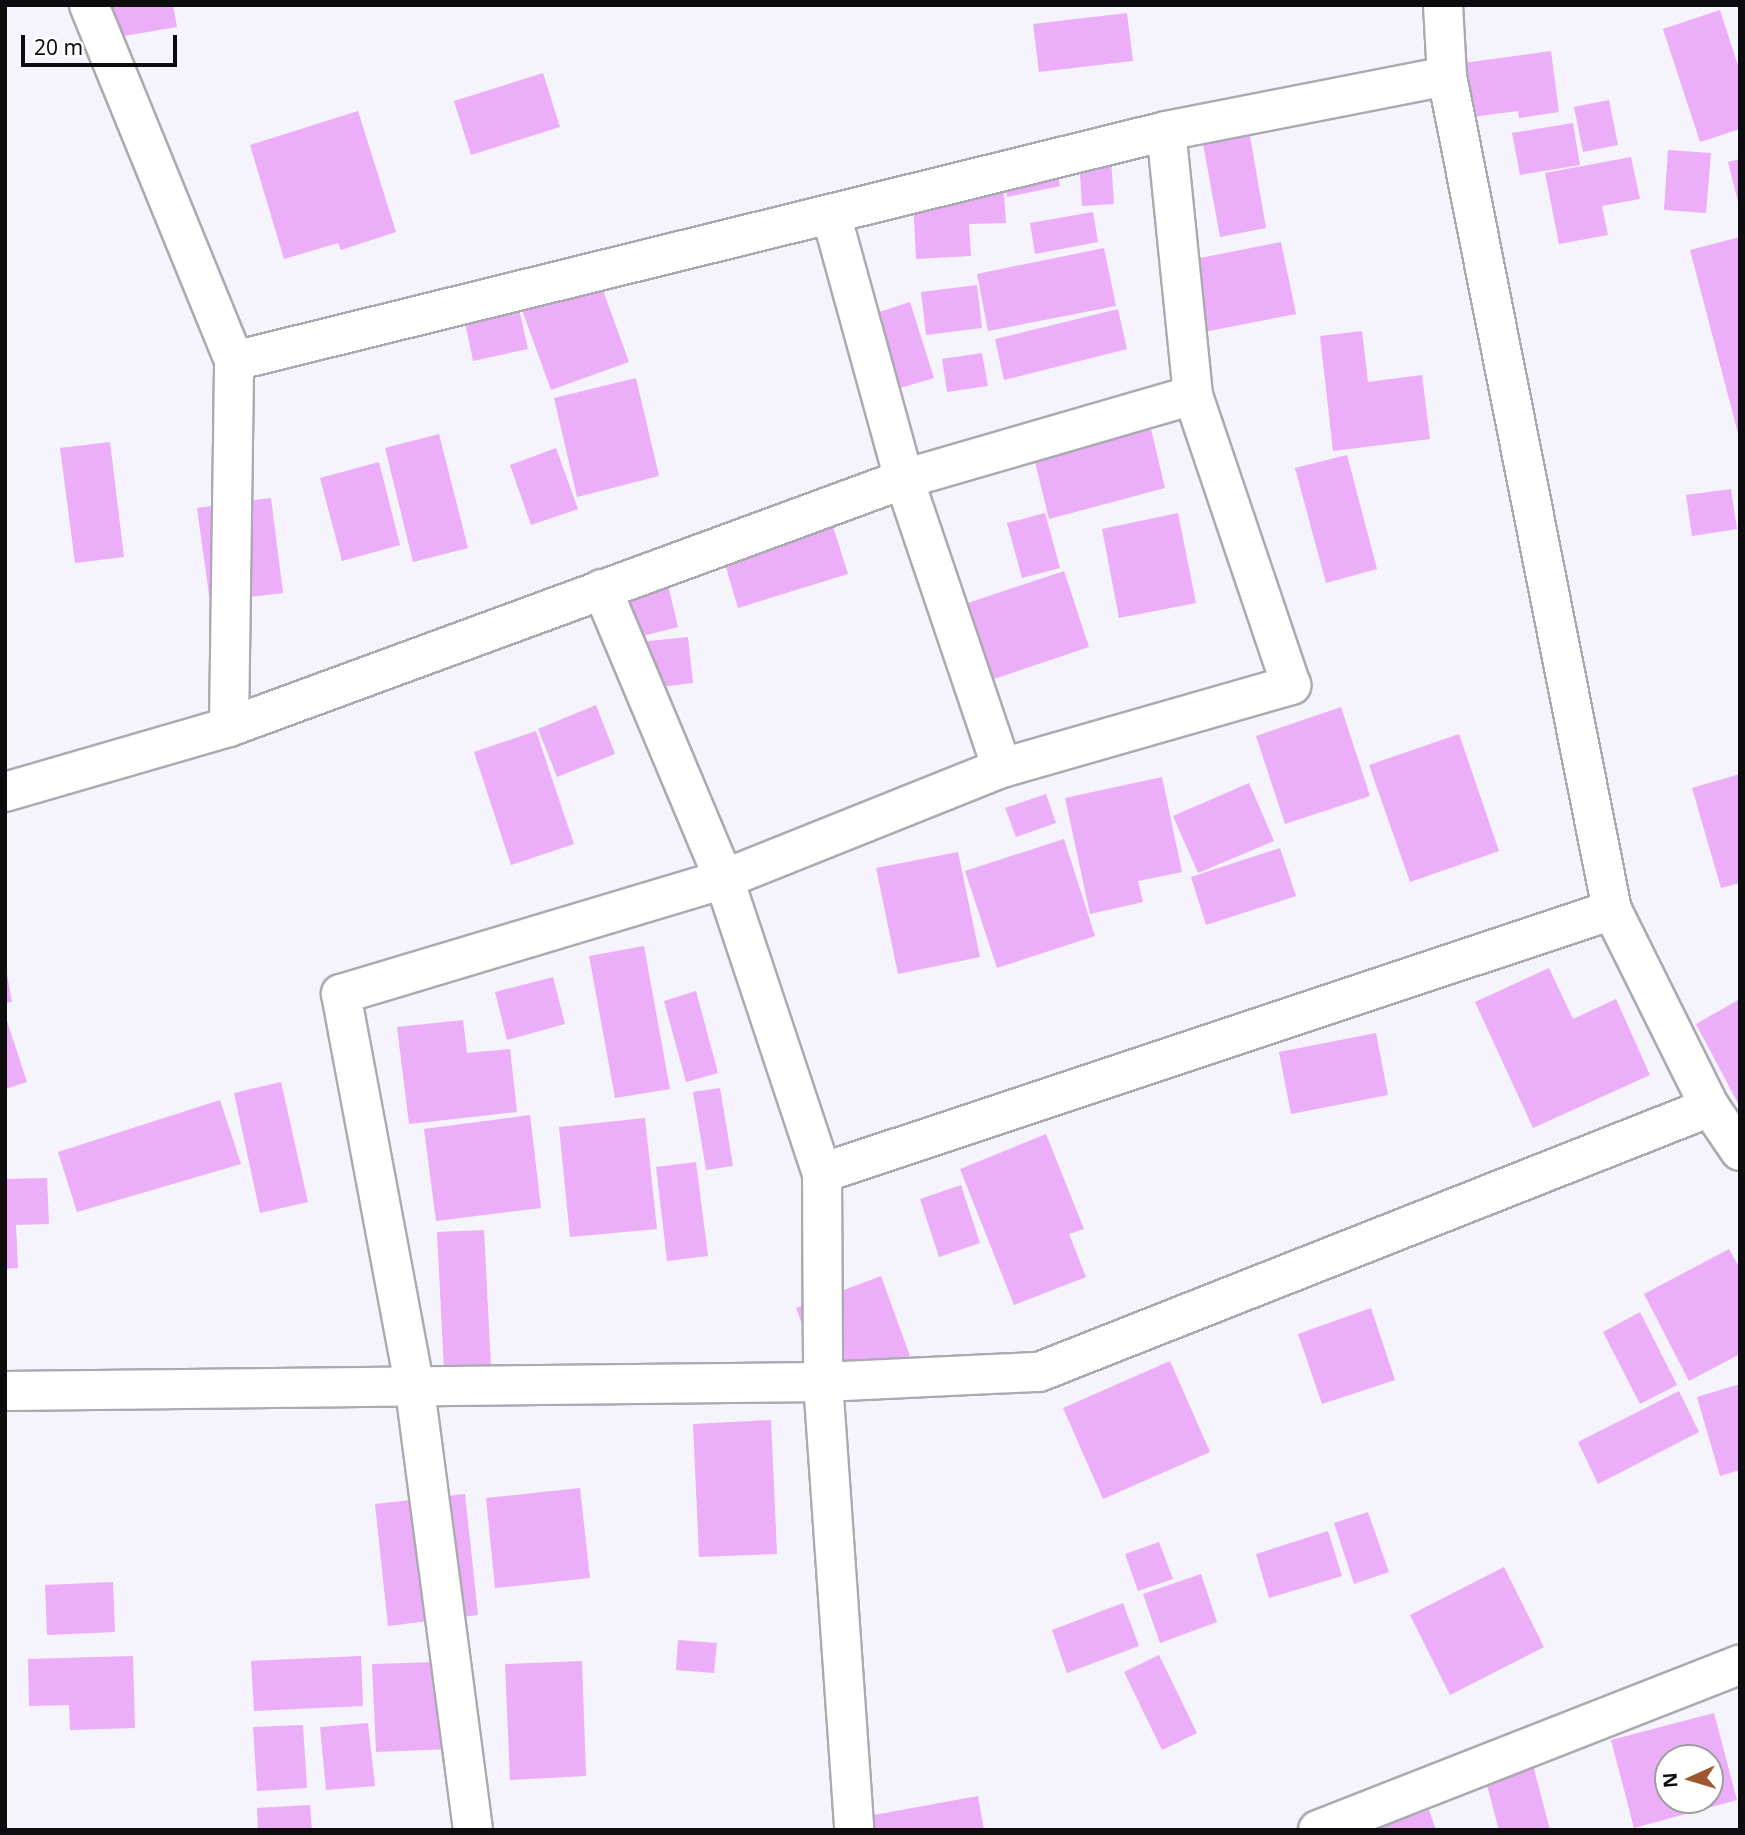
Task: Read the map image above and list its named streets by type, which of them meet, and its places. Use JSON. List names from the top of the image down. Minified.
{"scale_bar":"20 m","north":"left"}
